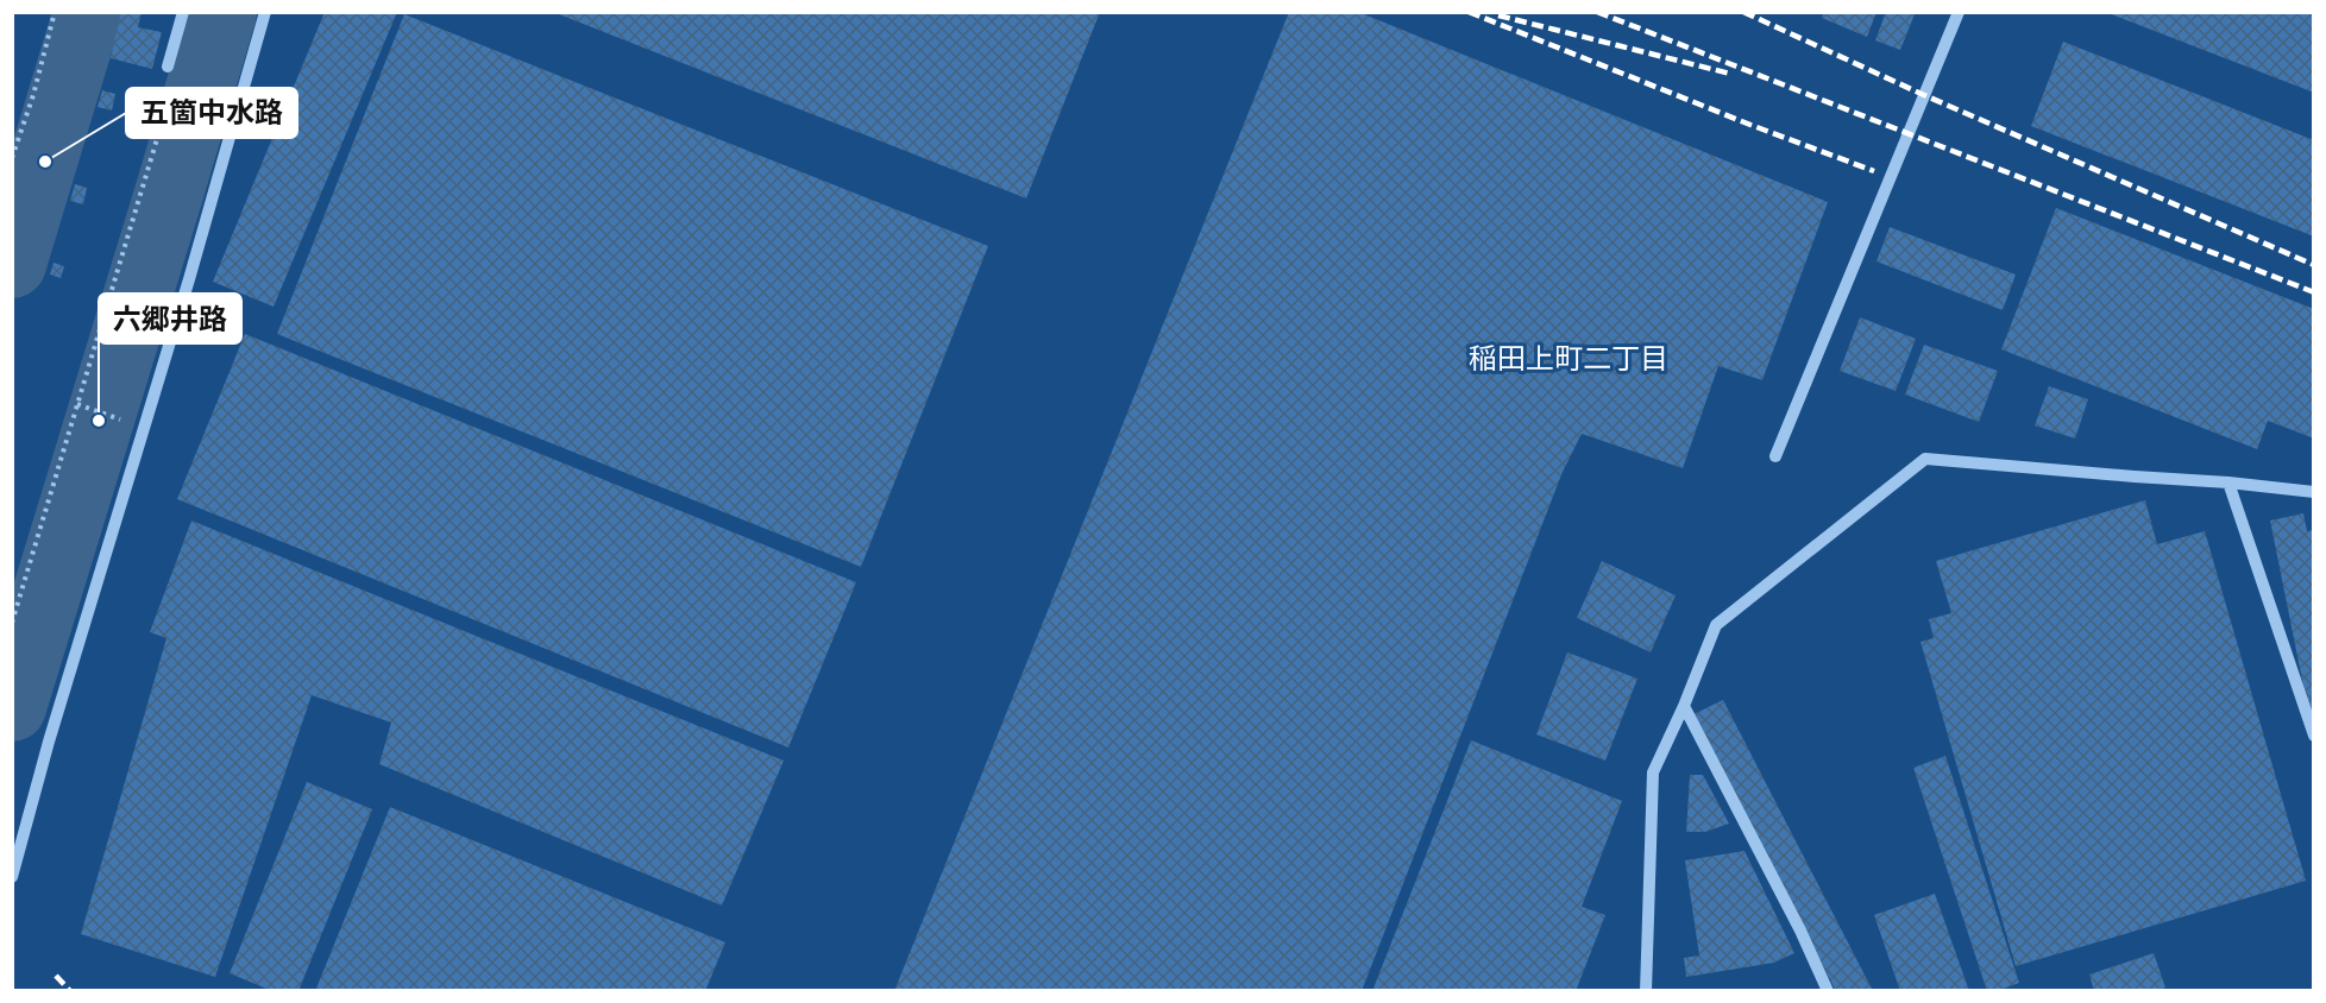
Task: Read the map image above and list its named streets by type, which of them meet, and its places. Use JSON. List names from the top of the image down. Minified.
{"districts":["稲田上町二丁目"],"places":["五箇中水路","六郷井路"]}
